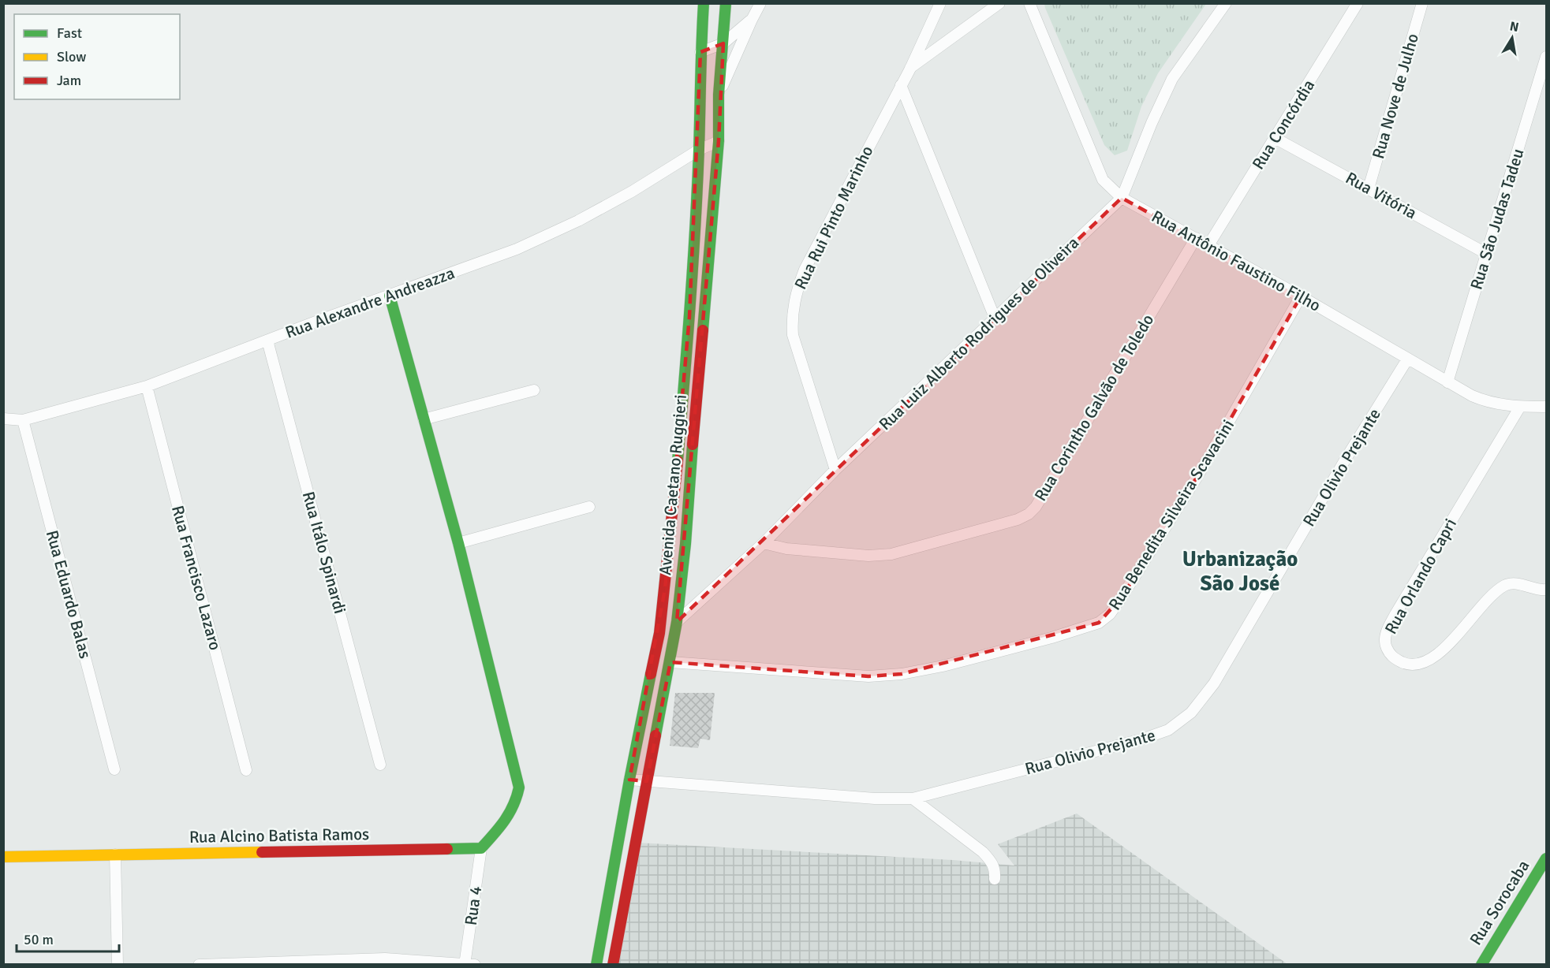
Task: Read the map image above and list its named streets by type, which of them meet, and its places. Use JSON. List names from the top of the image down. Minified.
{"streets":{"main road":["Avenida Caetano Ruggieri","Rua Alcino Batista Ramos","Rua Sorocaba"],"street":["Rua Nove de Julho","Rua Concórdia","Rua Vitória","Rua Rui Pinto Marinho","Rua São Judas Tadeu","Rua Antônio Faustino Filho","Rua Alexandre Andreazza","Rua Luiz Alberto Rodrigues de Oliveira","Rua Corintho Galvão de Toledo","Rua Olivio Prejante","Rua Benedita Silveira Scavacini","Rua Itálo Spinardi","Rua Orlando Capri","Rua Francisco Lazaro","Rua Eduardo Balas","Rua 4"]},"crossings":[["Rua Nove de Julho","Rua Vitória"],["Rua Concórdia","Rua Vitória"],["Rua Concórdia","Rua Antônio Faustino Filho"],["Rua Vitória","Rua São Judas Tadeu"],["Rua Rui Pinto Marinho","Rua Luiz Alberto Rodrigues de Oliveira"],["Rua São Judas Tadeu","Rua Antônio Faustino Filho"],["Rua Antônio Faustino Filho","Rua Luiz Alberto Rodrigues de Oliveira"],["Rua Antônio Faustino Filho","Rua Corintho Galvão de Toledo"],["Rua Antônio Faustino Filho","Rua Olivio Prejante"],["Rua Antônio Faustino Filho","Rua Benedita Silveira Scavacini"],["Rua Antônio Faustino Filho","Rua Orlando Capri"],["Rua Alexandre Andreazza","Avenida Caetano Ruggieri"],["Rua Alexandre Andreazza","Rua Itálo Spinardi"],["Rua Alexandre Andreazza","Rua Francisco Lazaro"],["Rua Alexandre Andreazza","Rua Eduardo Balas"],["Rua Luiz Alberto Rodrigues de Oliveira","Rua Corintho Galvão de Toledo"],["Rua Luiz Alberto Rodrigues de Oliveira","Avenida Caetano Ruggieri"],["Rua Olivio Prejante","Avenida Caetano Ruggieri"],["Avenida Caetano Ruggieri","Rua Benedita Silveira Scavacini"],["Rua Alcino Batista Ramos","Rua 4"]],"districts":["Urbanização São José"],"legend":["Fast","Slow","Jam"],"scale_bar":"50 m","north":"top"}
